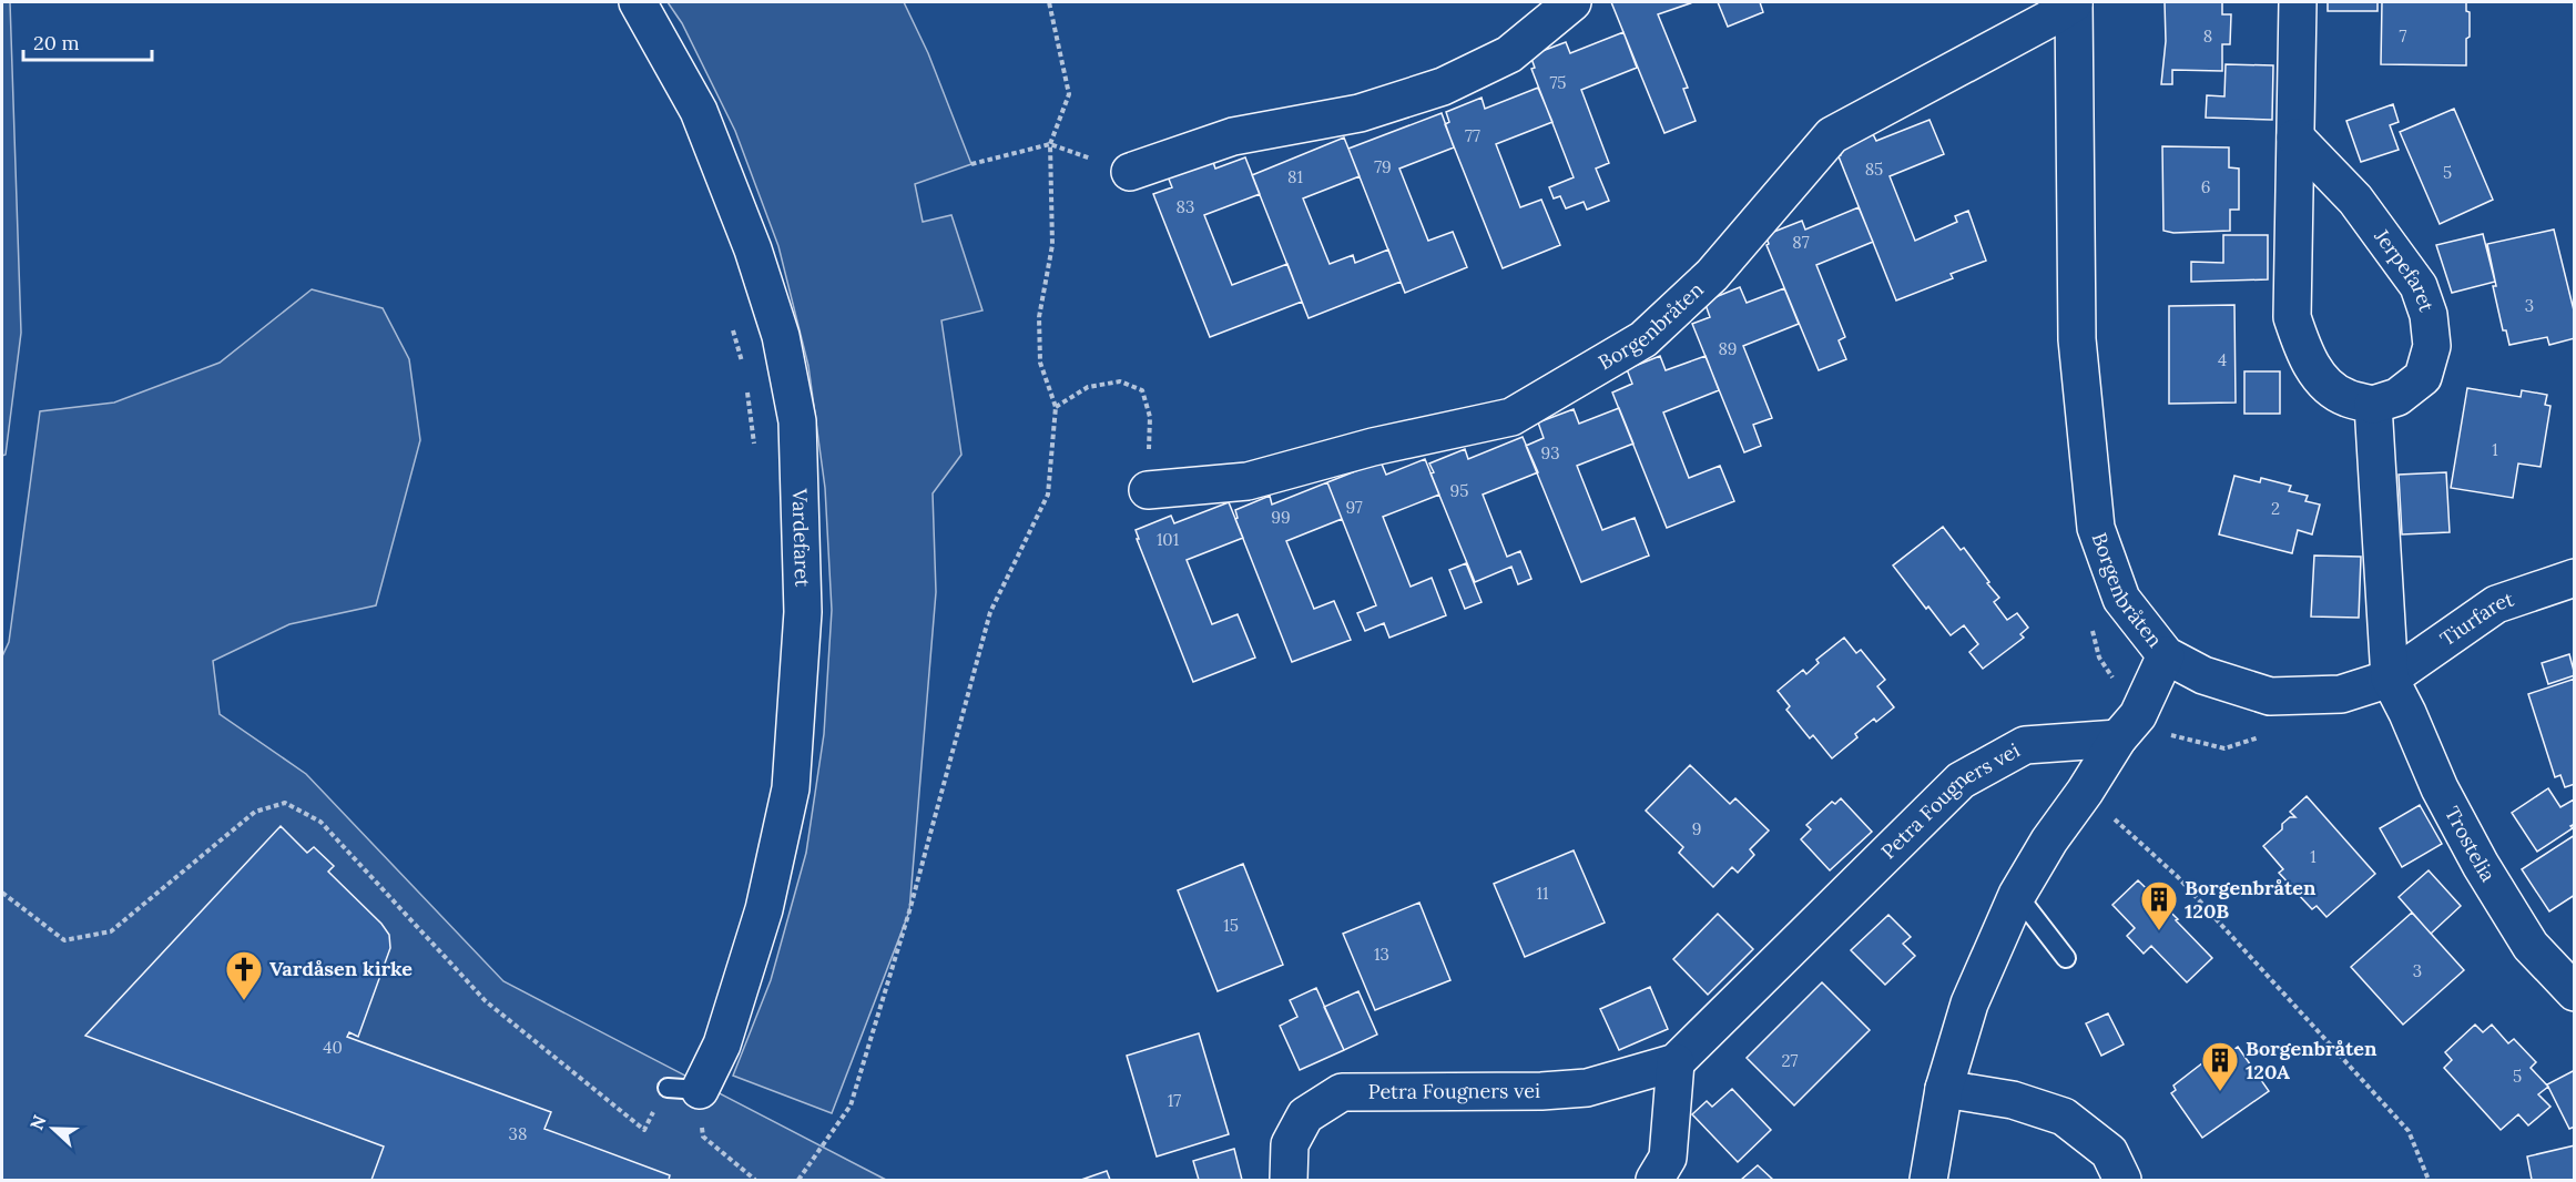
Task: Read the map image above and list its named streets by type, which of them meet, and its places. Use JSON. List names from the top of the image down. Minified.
{"streets":{"street":["Jerpefaret","Borgenbråten","Vardefaret","Tiurfaret","Petra Fougners vei","Trostelia"]},"crossings":[["Borgenbråten","Tiurfaret"],["Borgenbråten","Petra Fougners vei"],["Borgenbråten","Trostelia"],["Tiurfaret","Trostelia"]],"places":{"building":["Borgenbråten 120B","Borgenbråten 120A"],"church":["Vardåsen kirke"]},"house_numbers":["8","7","75","77","79","85","5","81","6","83","87","3","89","4","1","93","95","97","2","99","101","9","1","11","15","13","3","40","27","5","17","38"],"scale_bar":"20 m","north":"left"}
